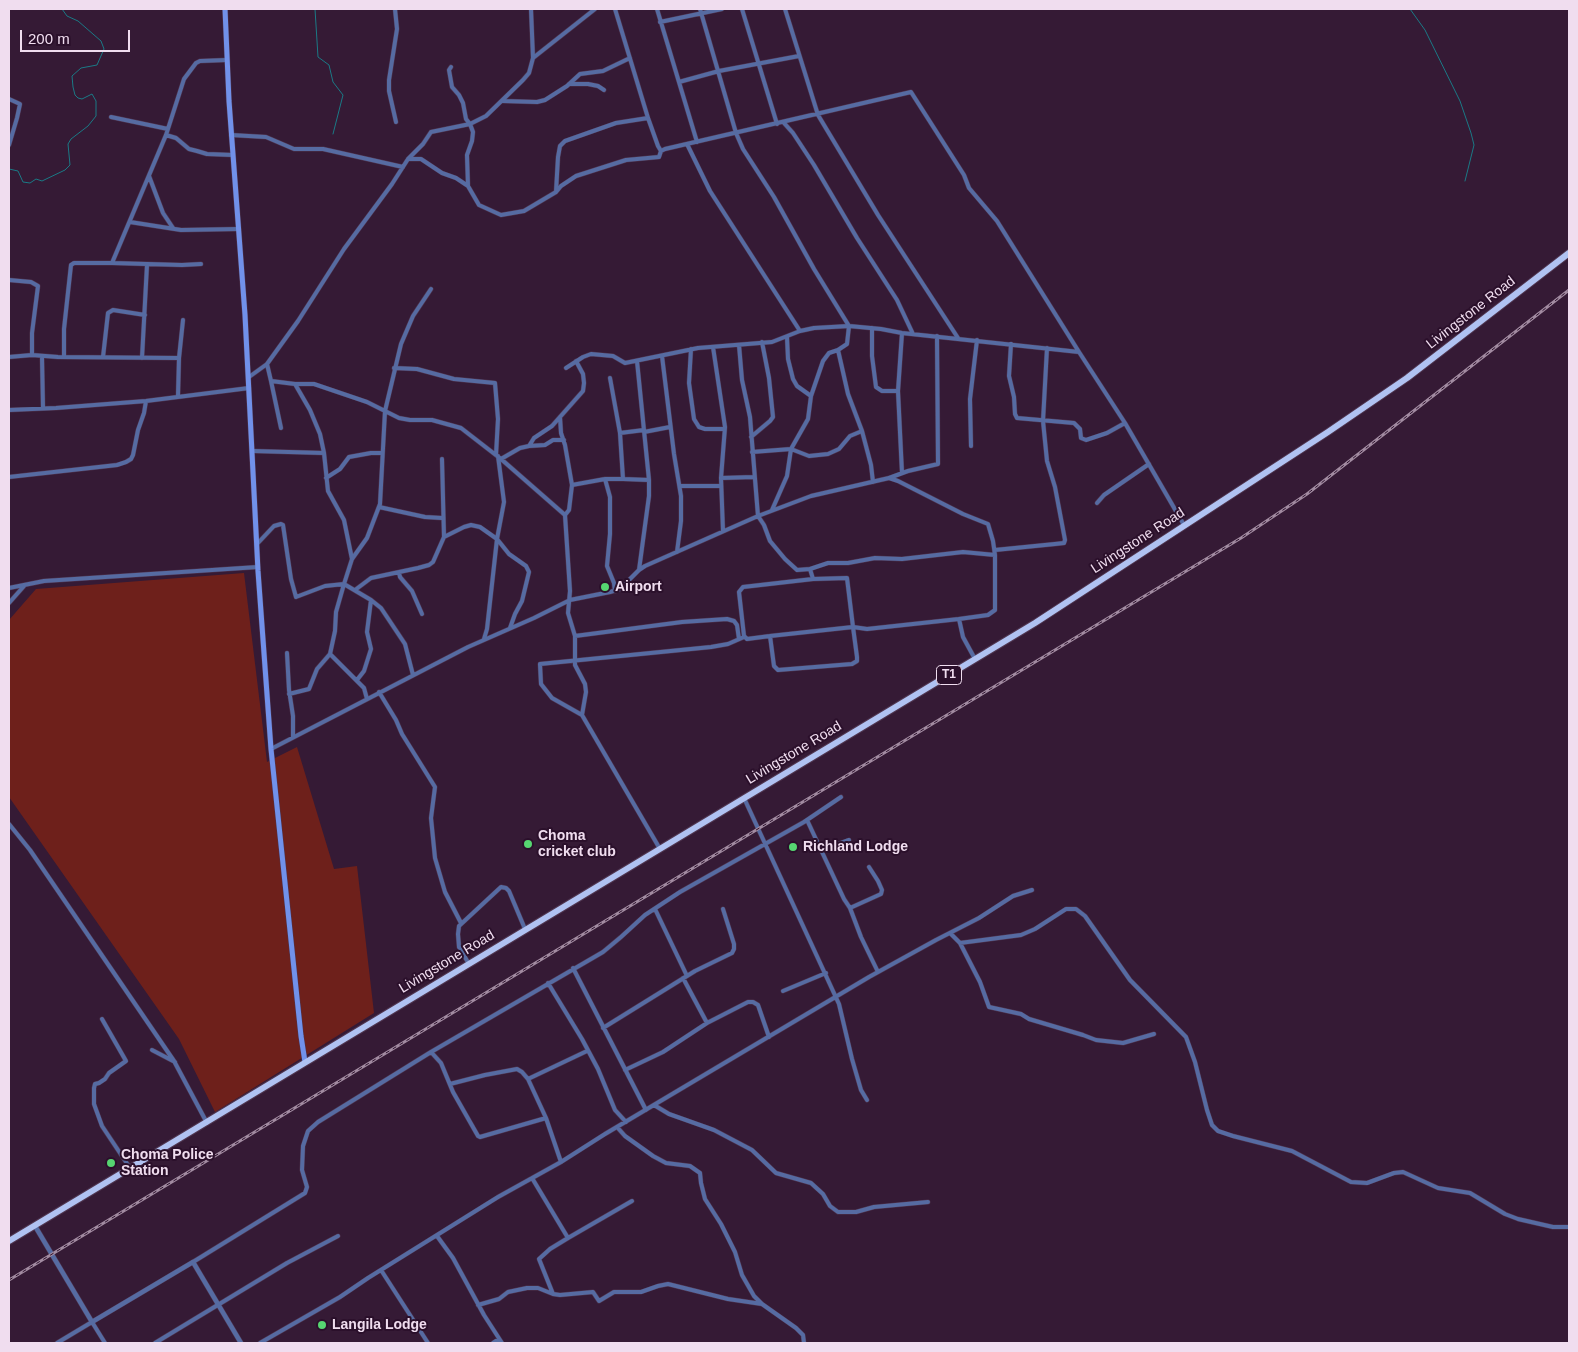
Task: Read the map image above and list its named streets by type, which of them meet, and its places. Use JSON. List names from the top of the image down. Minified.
{"streets":{"highway":["Livingstone Road","T1"]},"places":["Airport","Choma cricket club","Richland Lodge","Choma Police Station","Langila Lodge"],"scale_bar":"200 m"}
